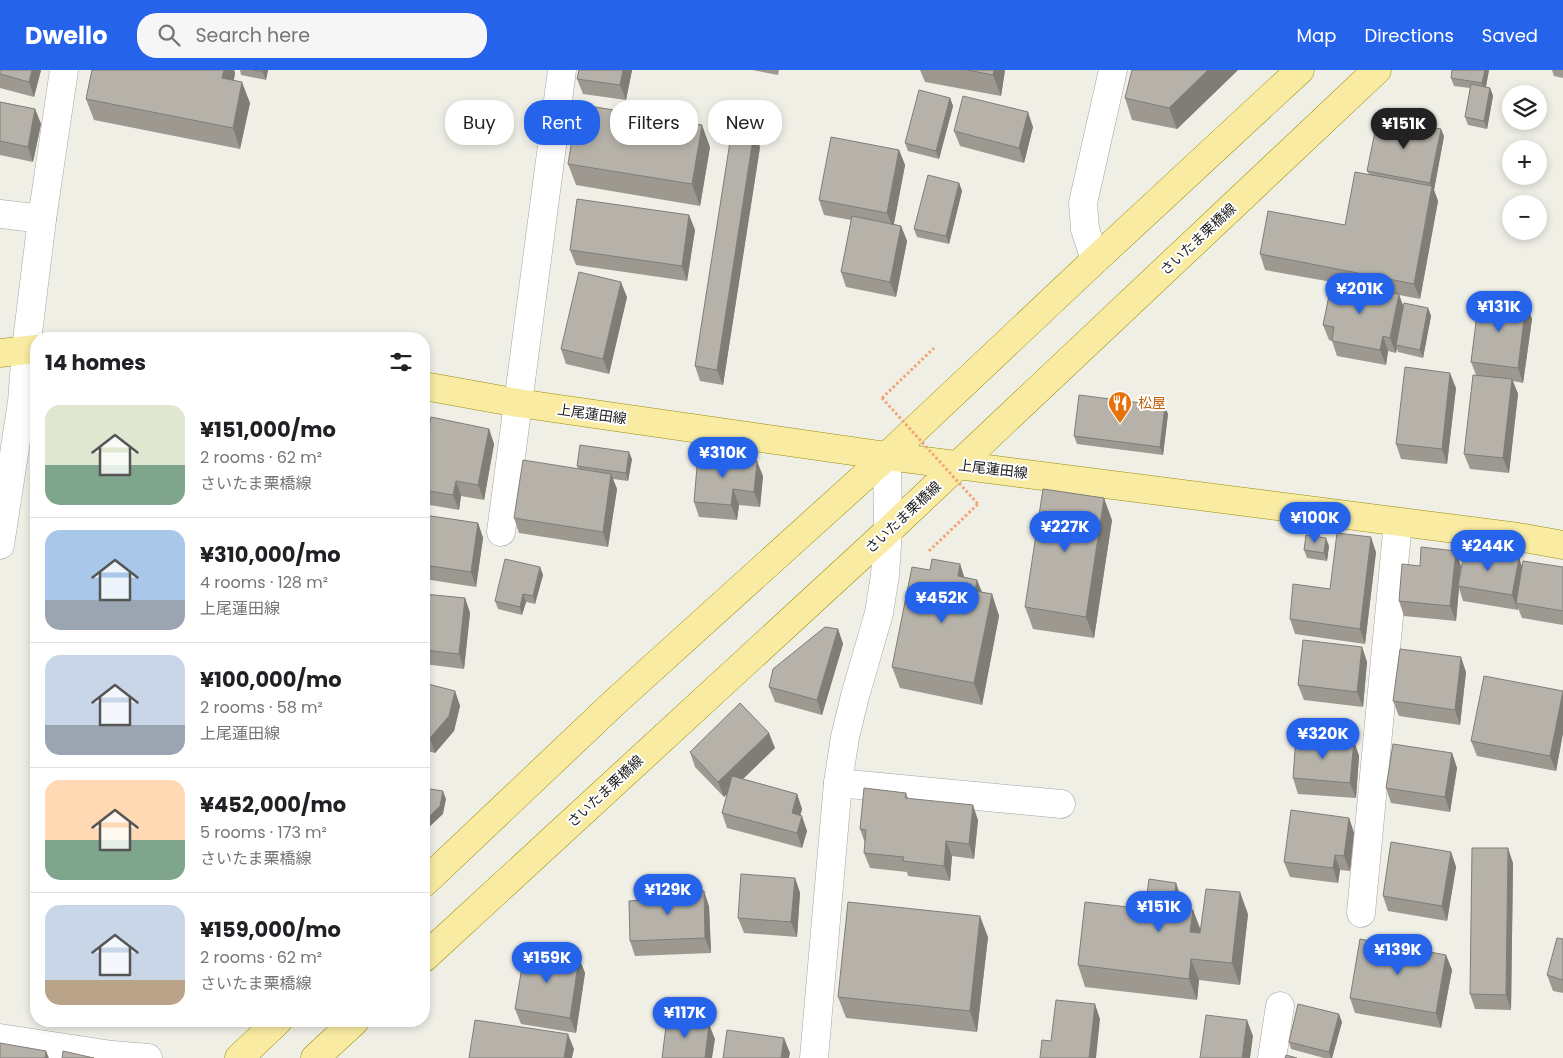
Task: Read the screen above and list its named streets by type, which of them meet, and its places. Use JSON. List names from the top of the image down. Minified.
{"streets":{"main road":["さいたま栗橋線","上尾蓮田線"]},"crossings":[["さいたま栗橋線","上尾蓮田線"]],"places":{"restaurant":["松屋"]},"page":{"header":"Dwello","search":"Search here","nav":["Map","Directions","Saved"],"map_buttons":["+","−"],"chip":["Buy","Rent","Filters","New"],"price":["¥151K","¥201K","¥131K","¥310K","¥100K","¥227K","¥244K","¥452K","¥320K","¥129K","¥151K","¥139K","¥159K","¥117K"],"heading":"14 homes","list":[{"name":"¥151,000/mo","note":"2 rooms · 62 m² · さいたま栗橋線"},{"name":"¥310,000/mo","note":"4 rooms · 128 m² · 上尾蓮田線"},{"name":"¥100,000/mo","note":"2 rooms · 58 m² · 上尾蓮田線"},{"name":"¥452,000/mo","note":"5 rooms · 173 m² · さいたま栗橋線"},{"name":"¥159,000/mo","note":"2 rooms · 62 m² · さいたま栗橋線"}]}}
